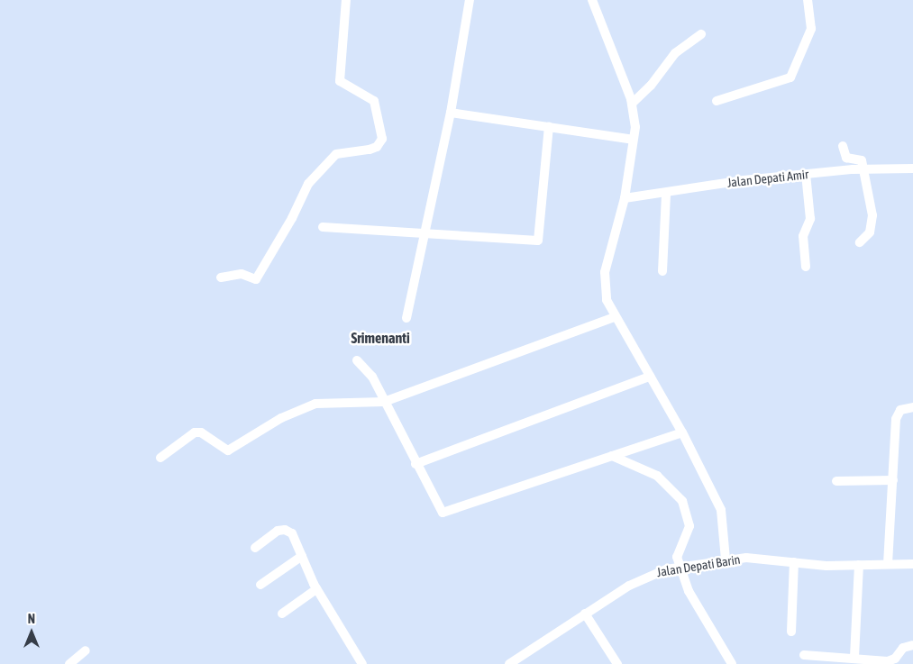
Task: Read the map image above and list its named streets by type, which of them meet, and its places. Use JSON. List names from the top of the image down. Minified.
{"streets":{"street":["Jalan Depati Amir","Jalan Depati Barin"]},"districts":["Srimenanti"],"north":"top"}
